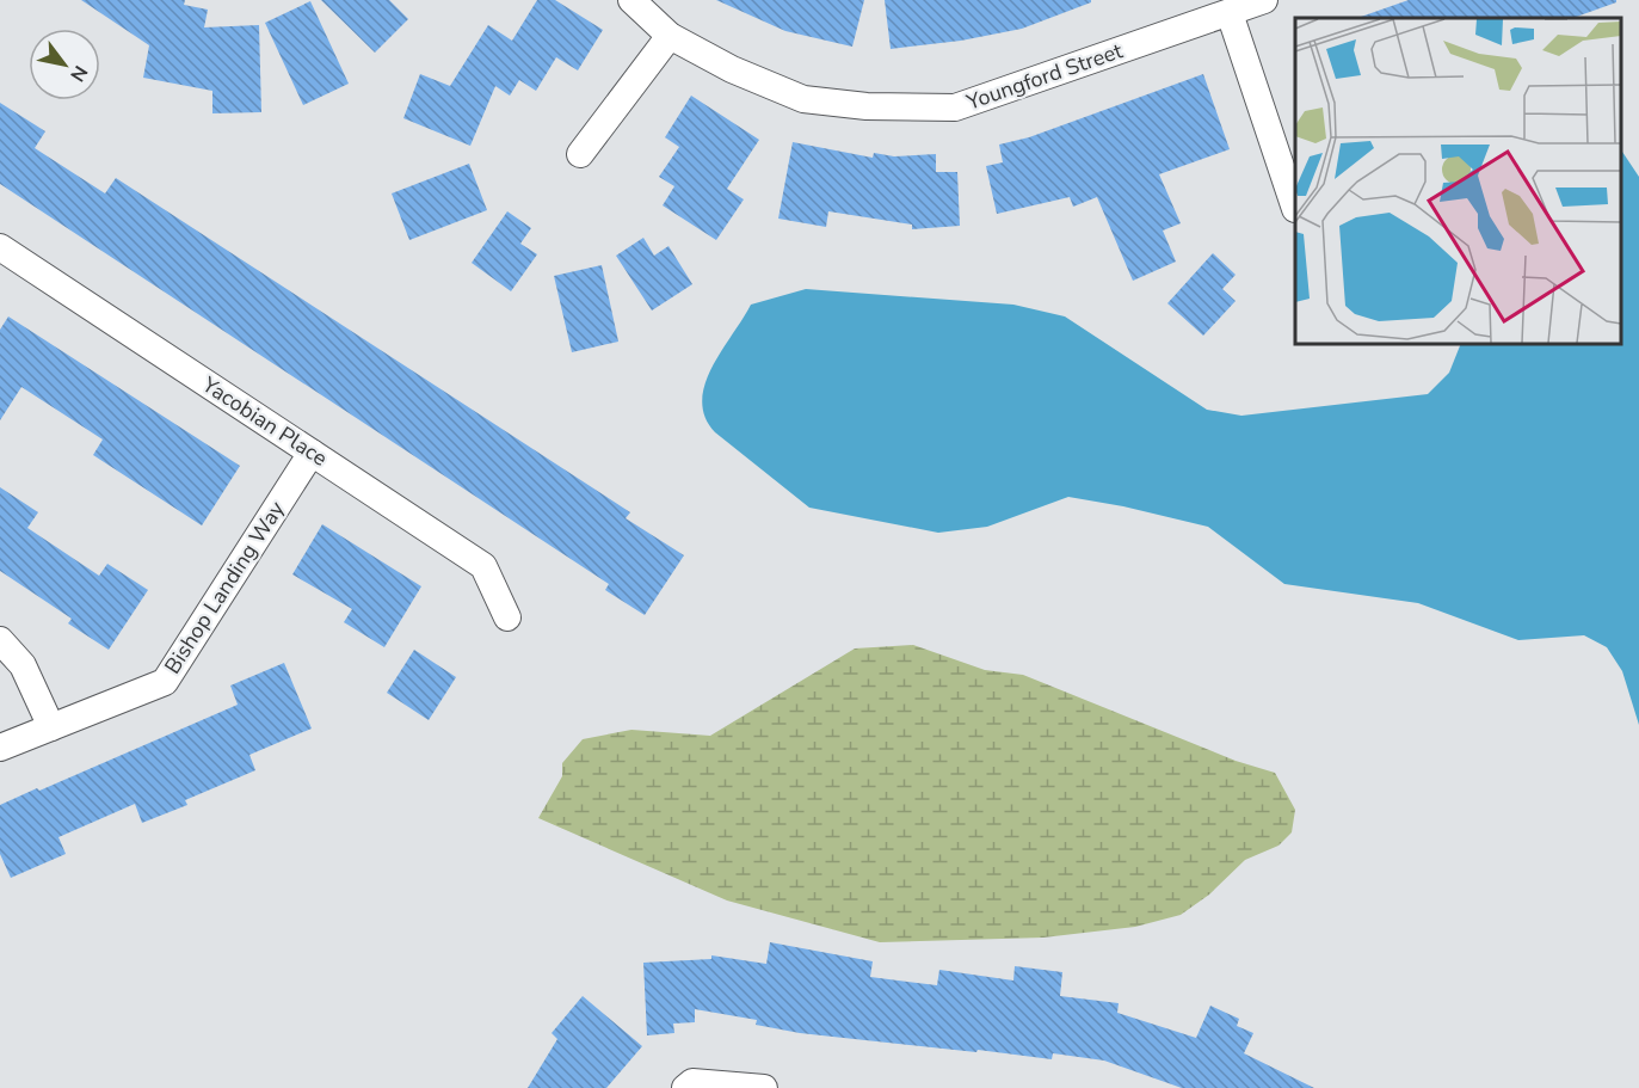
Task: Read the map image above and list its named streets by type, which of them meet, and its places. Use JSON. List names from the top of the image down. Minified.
{"streets":{"street":["Youngford Street","Yacobian Place","Bishop Landing Way"]},"crossings":[["Yacobian Place","Bishop Landing Way"]],"north":"bottom right"}
